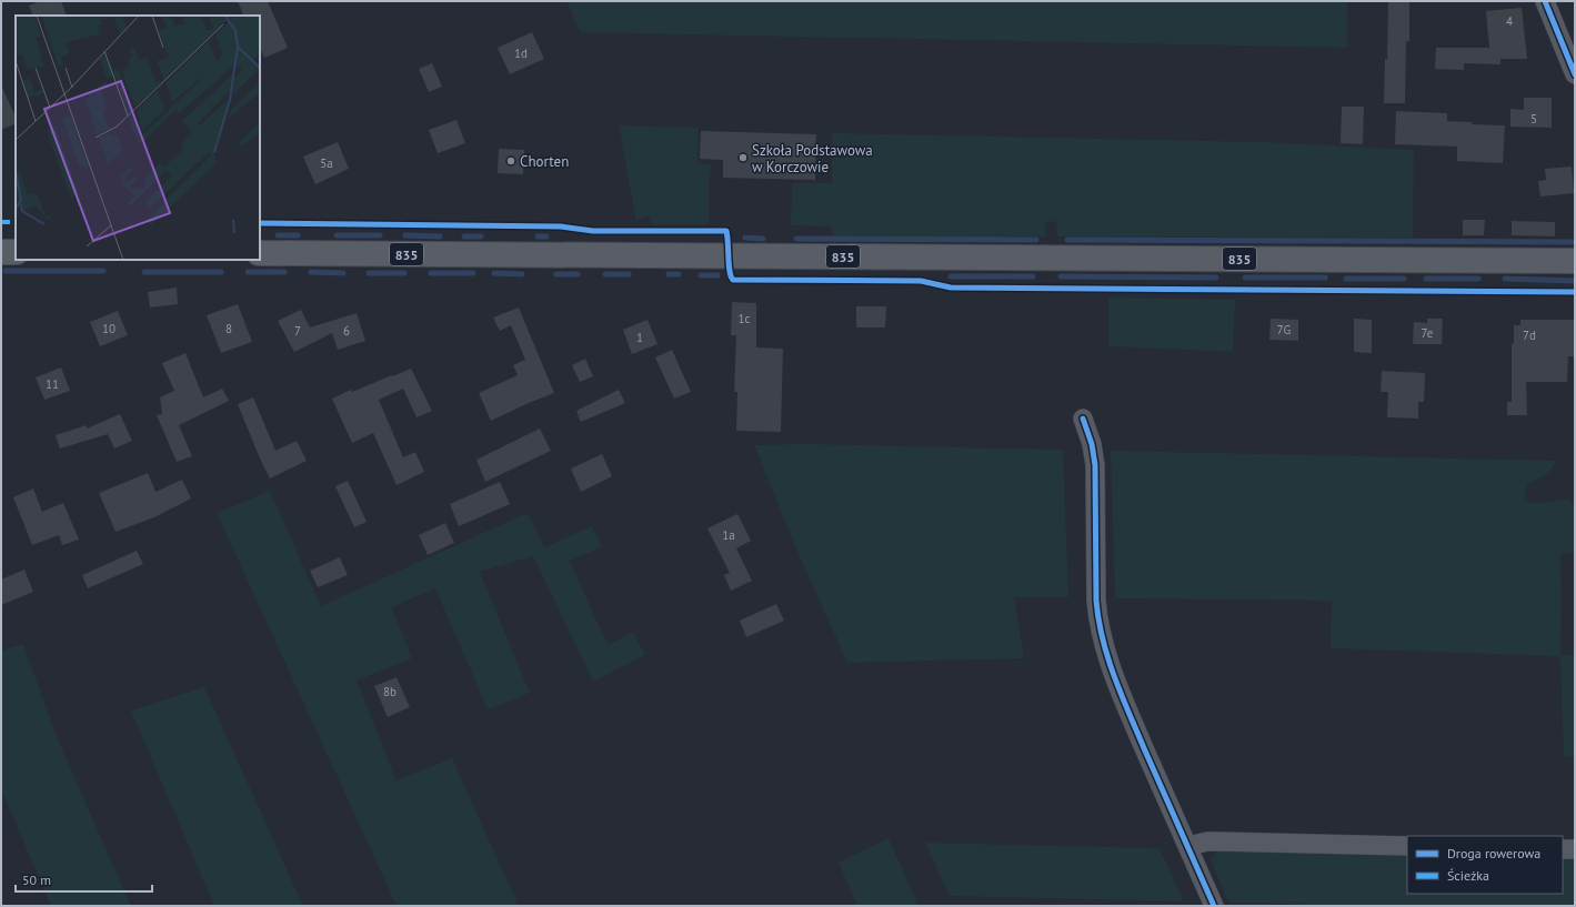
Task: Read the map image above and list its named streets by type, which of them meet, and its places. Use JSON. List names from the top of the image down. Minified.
{"streets":{"main road":["835"]},"places":["Szkoła Podstawowa w Korczowie","Chorten"],"house_numbers":["4","1d","5","5a","1c","10","8","7G","7","6","7e","7d","1","11","1a","8b"],"legend":["Droga rowerowa","Ścieżka"],"scale_bar":"50 m"}
